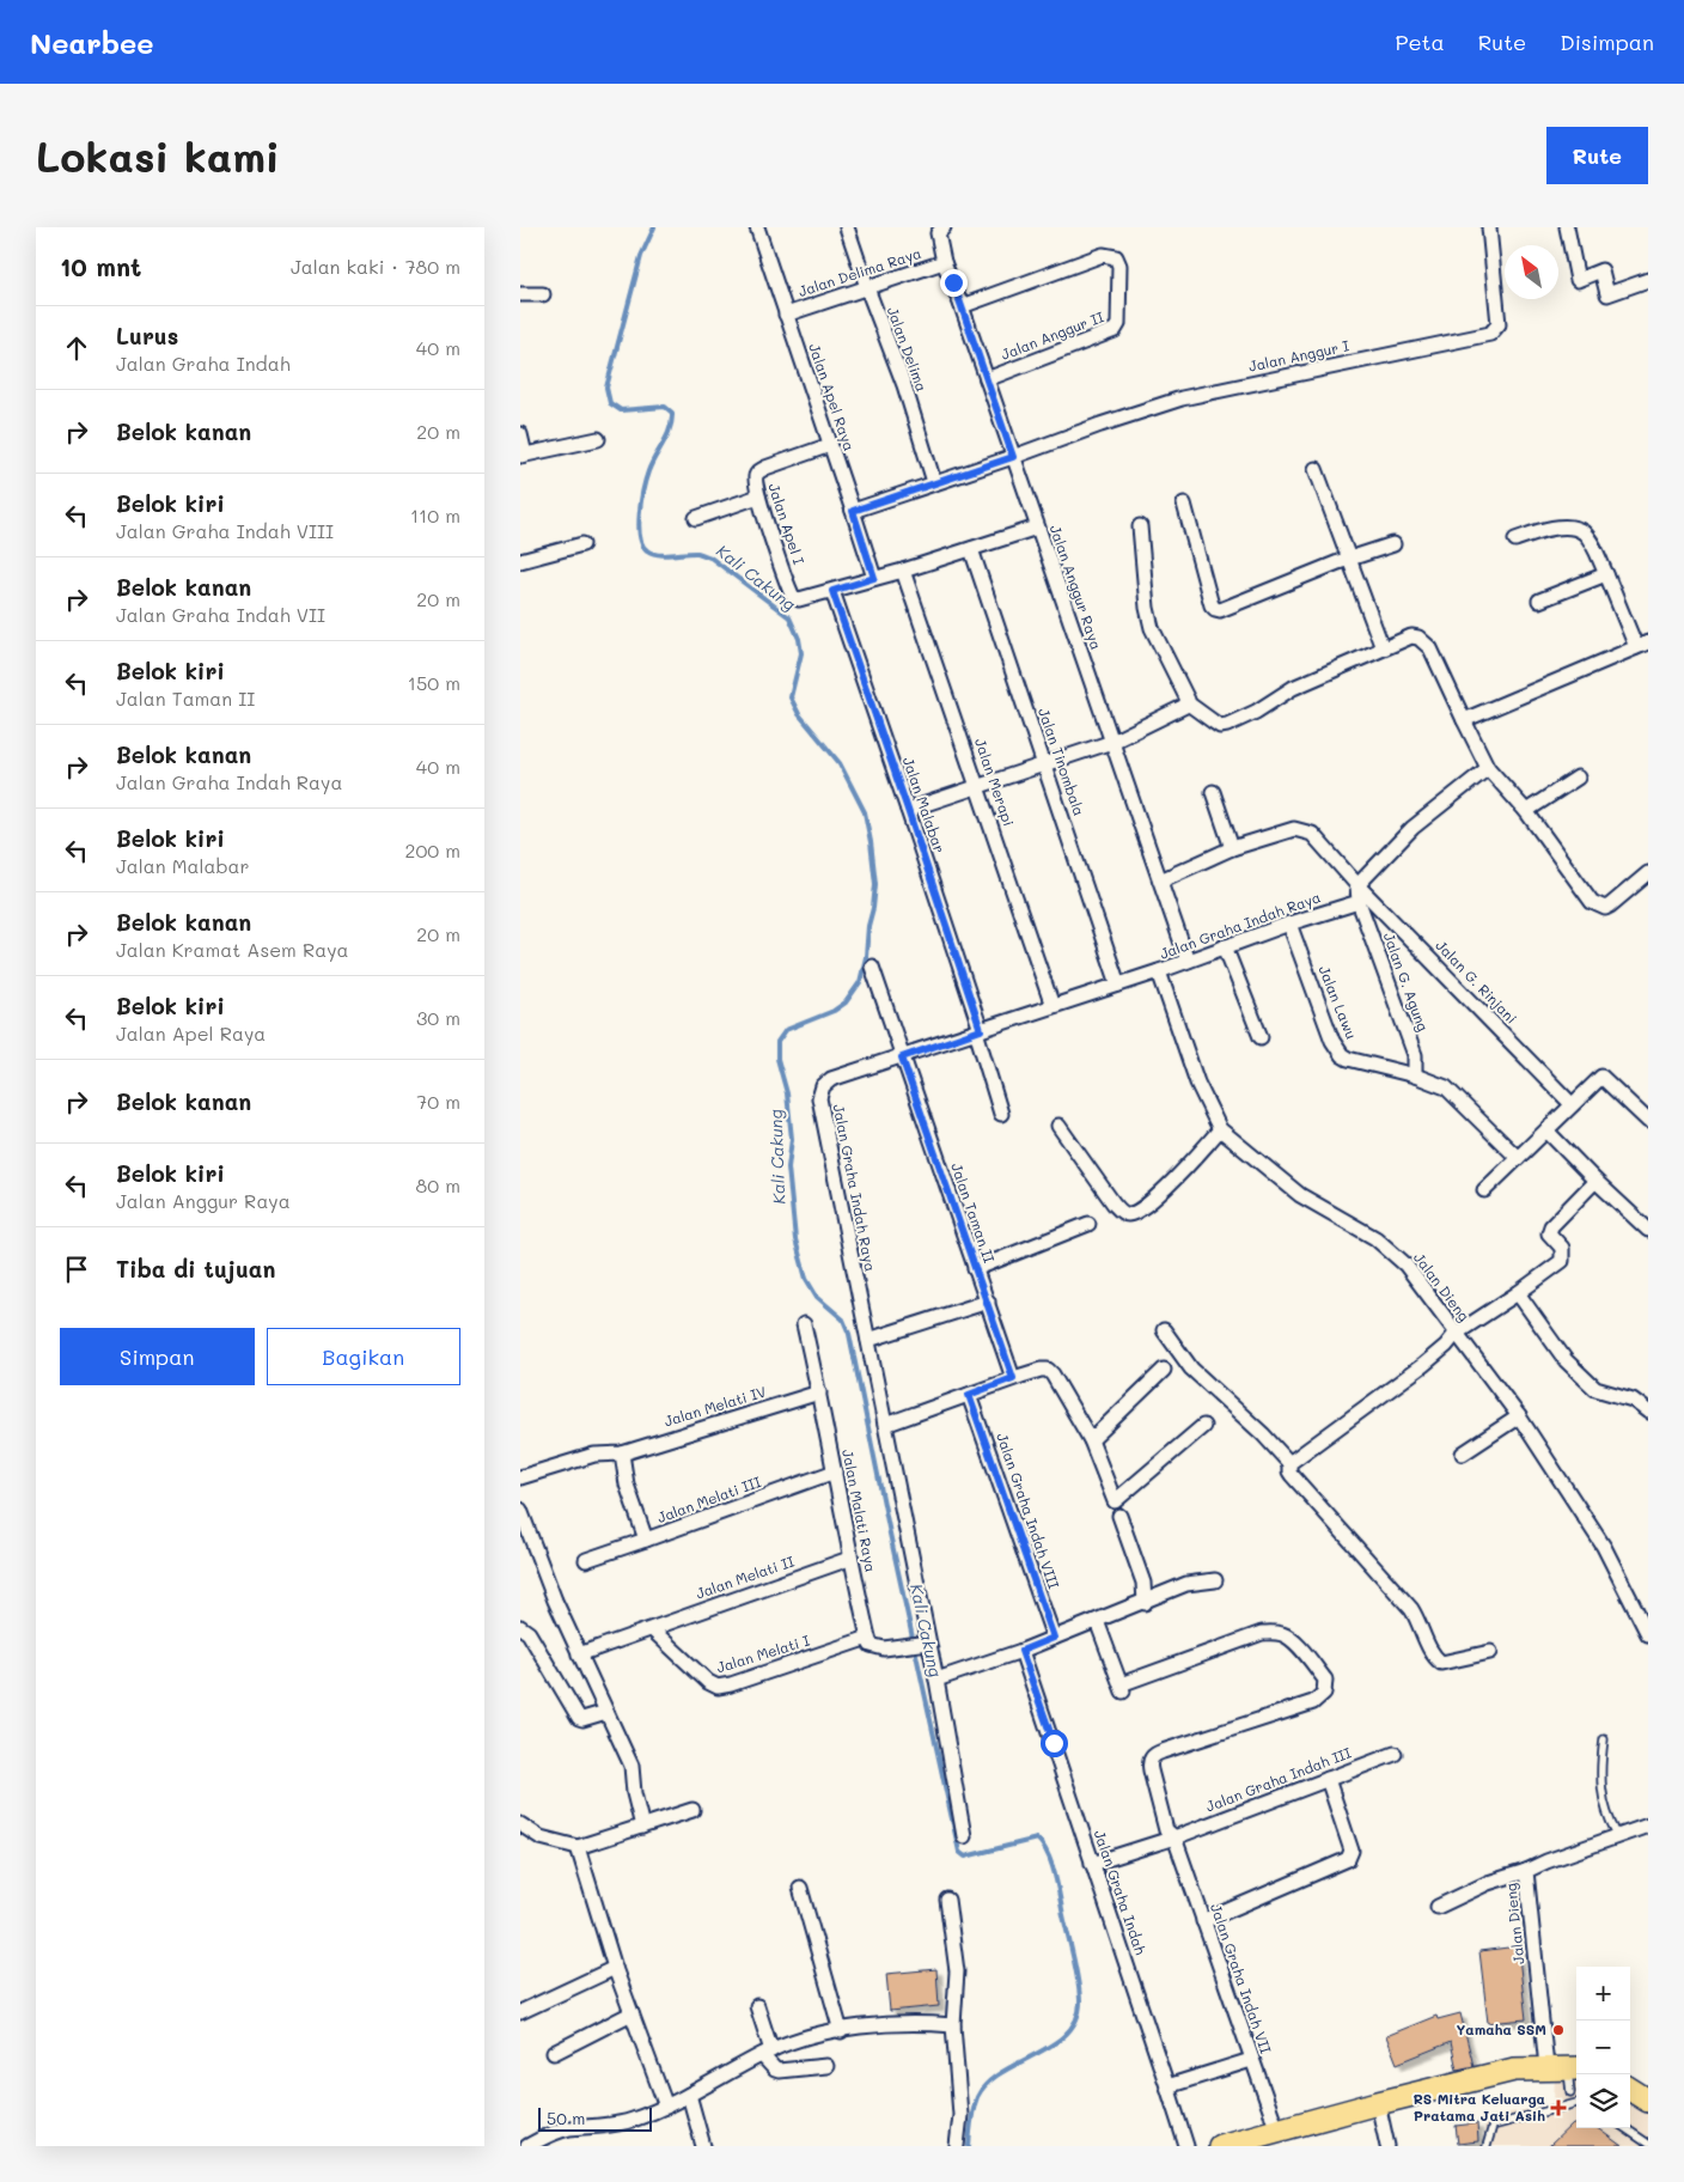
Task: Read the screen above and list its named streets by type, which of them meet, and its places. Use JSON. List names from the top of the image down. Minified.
{"streets":{"street":["Jalan Delima Raya","Jalan Anggur II","Jalan Delima","Jalan Anggur I","Jalan Apel Raya","Jalan Apel I","Jalan Anggur Raya","Jalan Tinombala","Jalan Merapi","Jalan Malabar","Jalan Graha Indah Raya","Jalan G. Agung","Jalan G. Rinjani","Jalan Lawu","Jalan Taman II","Jalan Dieng","Jalan Melati IV","Jalan Melati III","Jalan Malati Raya","Jalan Graha Indah VIII","Jalan Melati II","Jalan Melati I","Jalan Graha Indah III","Jalan Graha Indah","Jalan Graha Indah VII"]},"crossings":[["Jalan Delima Raya","Jalan Delima"],["Jalan Delima Raya","Jalan Apel Raya"],["Jalan Delima Raya","Jalan Anggur Raya"],["Jalan Anggur II","Jalan Anggur Raya"],["Jalan Delima","Jalan Anggur I"],["Jalan Anggur I","Jalan Apel Raya"],["Jalan Anggur I","Jalan Anggur Raya"],["Jalan Apel Raya","Jalan Apel I"],["Jalan Apel I","Jalan Malabar"],["Jalan Anggur Raya","Jalan Graha Indah Raya"],["Jalan Anggur Raya","Jalan G. Rinjani"],["Jalan Tinombala","Jalan Graha Indah Raya"],["Jalan Merapi","Jalan Graha Indah Raya"],["Jalan Malabar","Jalan Graha Indah Raya"],["Jalan Graha Indah Raya","Jalan G. Agung"],["Jalan Graha Indah Raya","Jalan Lawu"],["Jalan Graha Indah Raya","Jalan Taman II"],["Jalan Graha Indah Raya","Jalan Dieng"],["Jalan G. Agung","Jalan Lawu"],["Jalan Melati IV","Jalan Melati III"],["Jalan Melati IV","Jalan Malati Raya"],["Jalan Melati III","Jalan Malati Raya"],["Jalan Malati Raya","Jalan Melati II"],["Jalan Malati Raya","Jalan Melati I"],["Jalan Melati II","Jalan Melati I"],["Jalan Graha Indah III","Jalan Graha Indah"],["Jalan Graha Indah III","Jalan Graha Indah VII"]],"water":["Kali Cakung"],"places":{"other":["Yamaha SSM"],"health":["RS Mitra Keluarga Pratama Jati Asih"]},"scale_bar":"50 m","north":"top left","page":{"header":"Nearbee","nav":["Peta","Rute","Disimpan"],"buttons":["Rute",["Simpan","Bagikan"]],"title":"Lokasi kami","heading":["10 mnt","Jalan kaki · 780 m"],"list":[["Lurus","Jalan Graha Indah","40 m"],["Belok kanan","20 m"],["Belok kiri","Jalan Graha Indah VIII","110 m"],["Belok kanan","Jalan Graha Indah VII","20 m"],["Belok kiri","Jalan Taman II","150 m"],["Belok kanan","Jalan Graha Indah Raya","40 m"],["Belok kiri","Jalan Malabar","200 m"],["Belok kanan","Jalan Kramat Asem Raya","20 m"],["Belok kiri","Jalan Apel Raya","30 m"],["Belok kanan","70 m"],["Belok kiri","Jalan Anggur Raya","80 m"],"Tiba di tujuan"],"map_buttons":["+","−"],"scale":"50 m"}}
